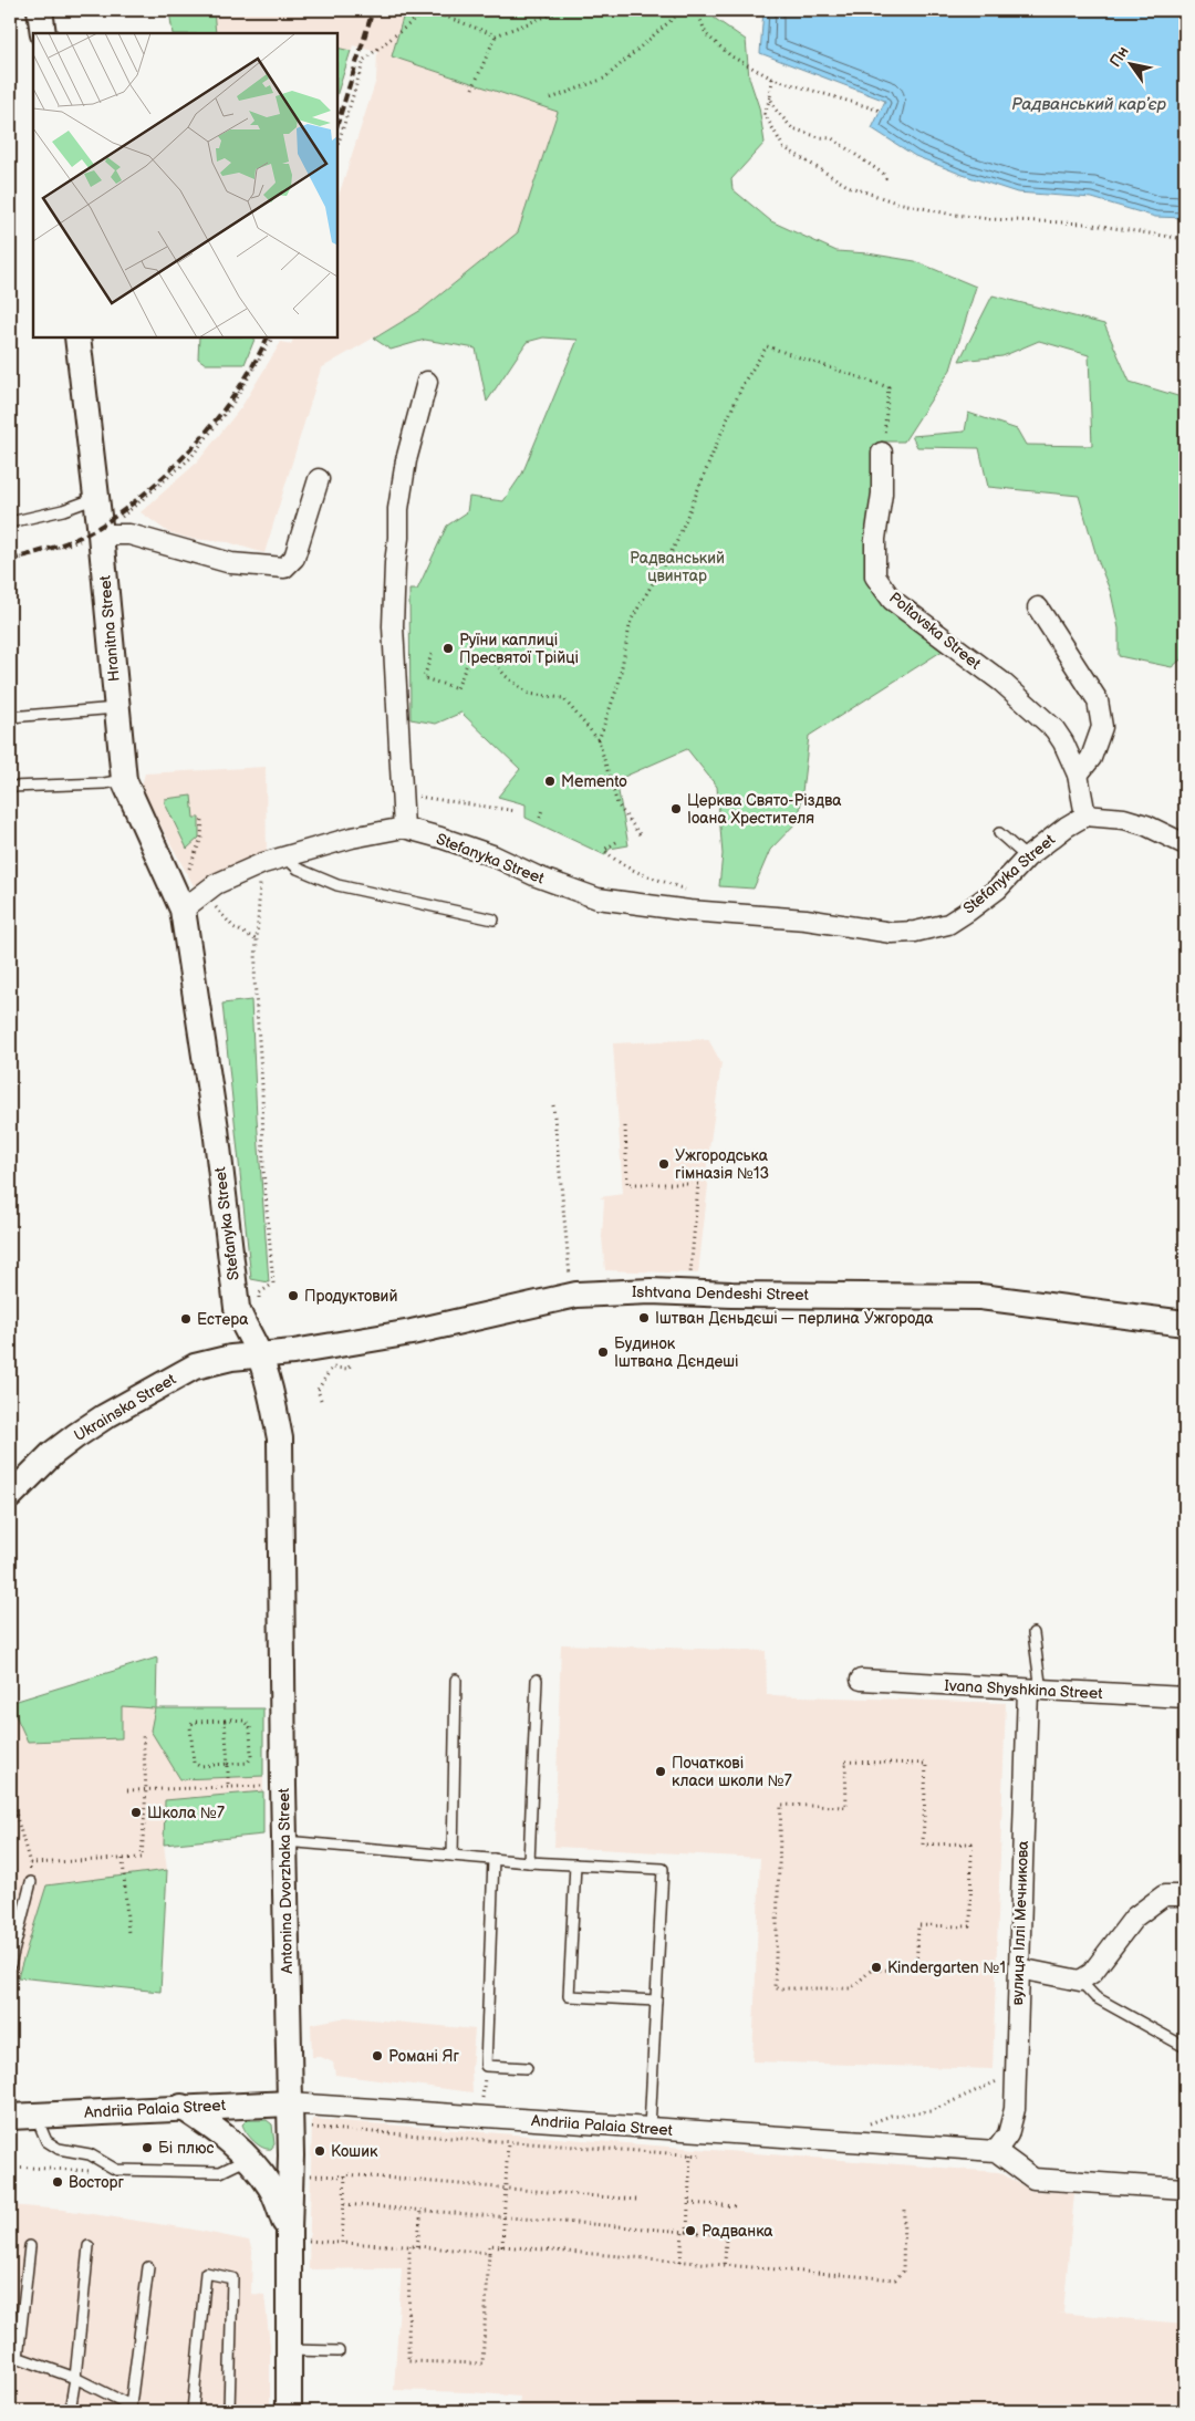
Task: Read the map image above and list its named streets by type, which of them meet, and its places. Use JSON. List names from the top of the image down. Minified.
{"streets":{"street":["Hranitna Street","Poltavska Street","Stefanyka Street","Ishtvana Dendeshi Street","Ukrainska Street","Ivana Shyshkina Street","Antonina Dvorzhaka Street","вулиця Іллі Мечникова","Andriia Palaia Street"]},"crossings":[["Hranitna Street","Stefanyka Street"],["Poltavska Street","Stefanyka Street"],["Stefanyka Street","Ishtvana Dendeshi Street"],["Stefanyka Street","Ukrainska Street"],["Stefanyka Street","Antonina Dvorzhaka Street"],["Ishtvana Dendeshi Street","Ukrainska Street"],["Ishtvana Dendeshi Street","Antonina Dvorzhaka Street"],["Ukrainska Street","Antonina Dvorzhaka Street"],["Ivana Shyshkina Street","вулиця Іллі Мечникова"],["Antonina Dvorzhaka Street","Andriia Palaia Street"],["вулиця Іллі Мечникова","Andriia Palaia Street"]],"water":["Радванський карʼєр"],"parks":["Радванський цвинтар"],"places":["Руїни каплиці Пресвятої Трійці","Memento","Церква Свято-Різдва Іоана Хрестителя","Ужгородська гімназія №13","Продуктовий","Іштван Дєньдєші — перлина Ужгорода","Естера","Будинок Іштвана Дєндеші","Початкові класи школи №7","Школа №7","Kindergarten №1","Романі Яг","Бі плюс","Кошик","Восторг","Радванка"],"north":"top left"}
